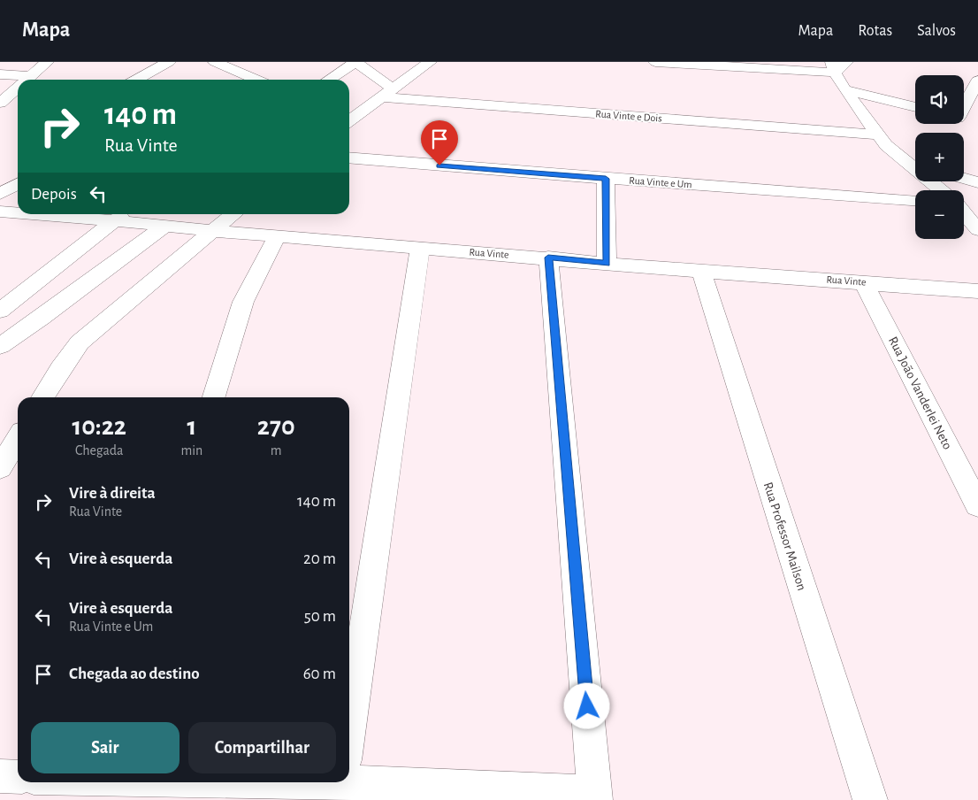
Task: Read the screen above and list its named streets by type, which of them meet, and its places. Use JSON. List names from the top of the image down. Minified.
{"streets":{"street":["Rua Vinte e Dois","Rua Vinte e Um","Rua Vinte","Rua João Vanderlei Neto","Rua Professor Mailson"]},"crossings":[["Rua Vinte","Rua João Vanderlei Neto"],["Rua Vinte","Rua Professor Mailson"]],"page":{"header":"Mapa","nav":["Mapa","Rotas","Salvos"],"map_buttons":["+","−"],"turn":["140 m","Rua Vinte"],"then":"Depois","eta":["10:22","Chegada","1","min","270","m"],"list":[{"name":"Vire à direita","note":"Rua Vinte","value":"140 m"},{"name":"Vire à esquerda","value":"20 m"},{"name":"Vire à esquerda","note":"Rua Vinte e Um","value":"50 m"},{"name":"Chegada ao destino","value":"60 m"}],"buttons":["Sair","Compartilhar"]}}
